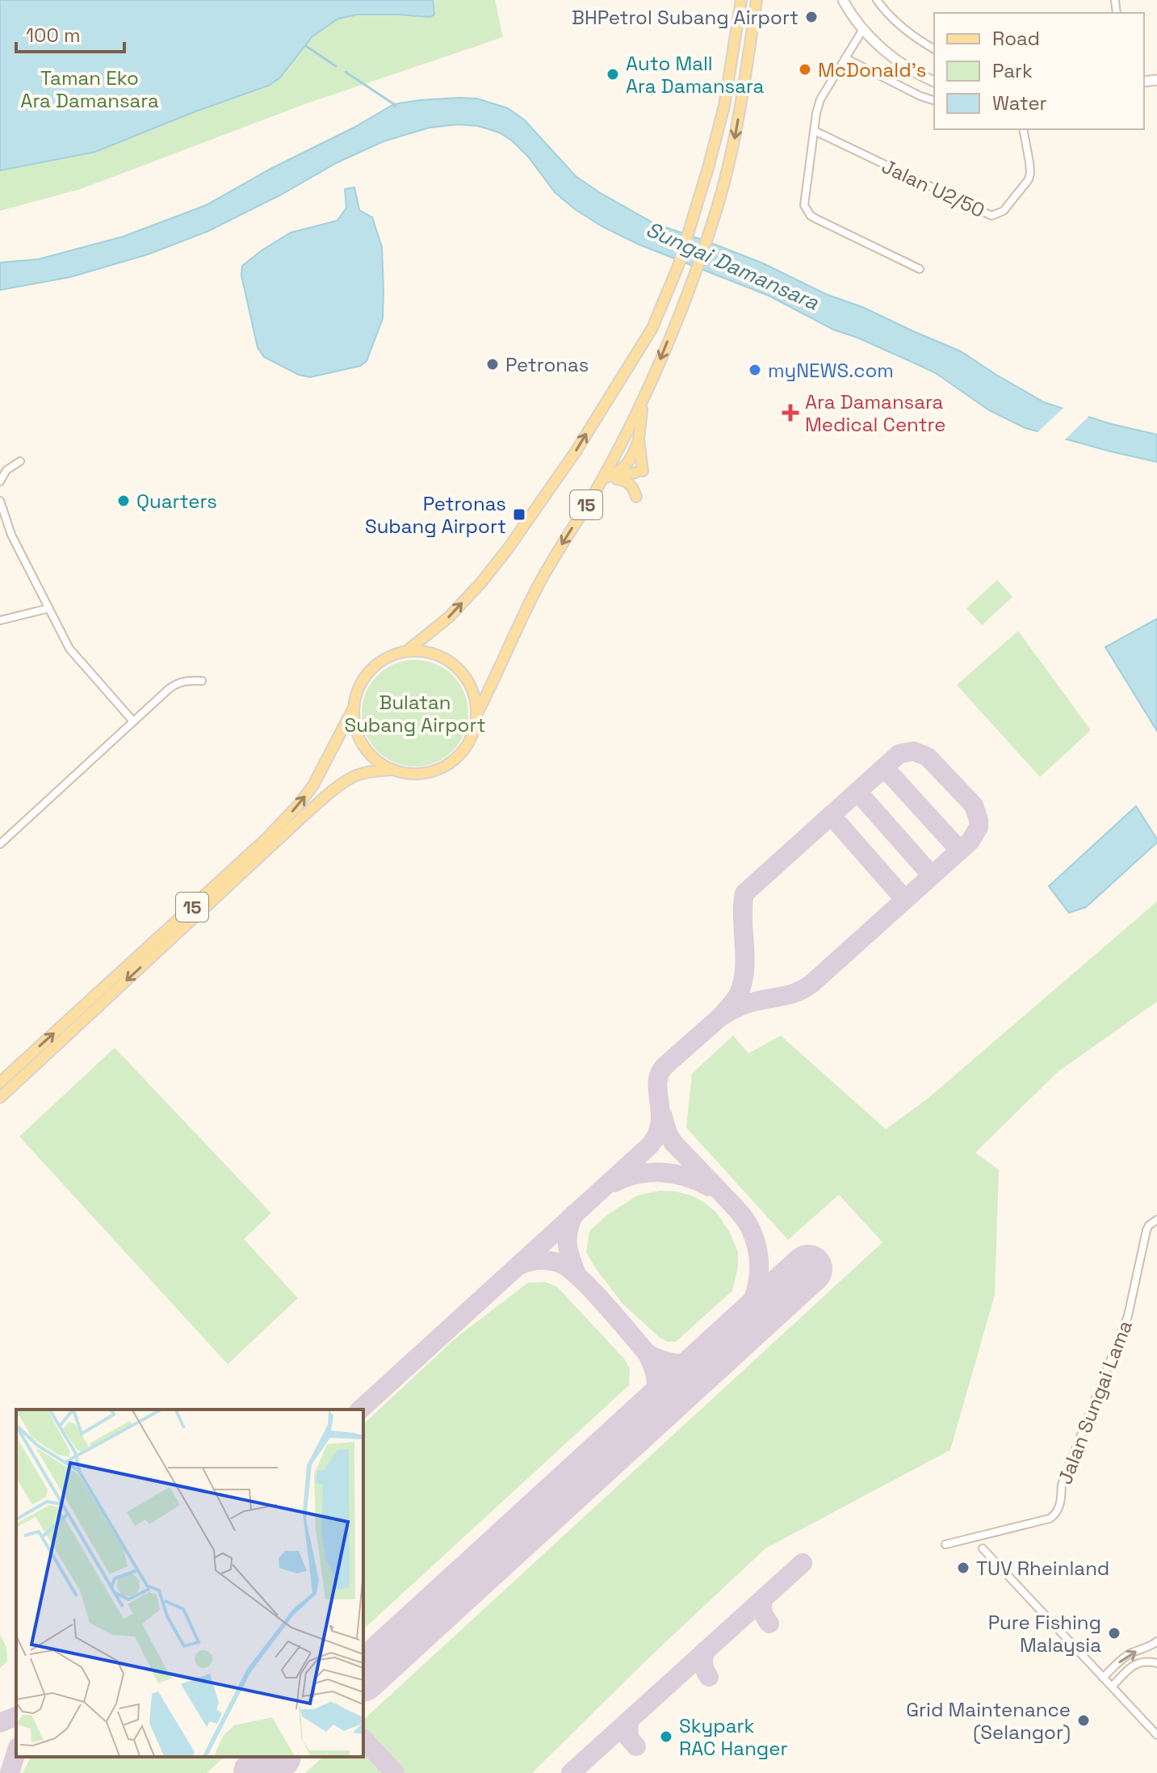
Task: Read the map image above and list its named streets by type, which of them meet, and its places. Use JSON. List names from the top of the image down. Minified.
{"streets":{"main road":["15"],"street":["Jalan U2/50","Jalan Sungai Lama"]},"water":["Sungai Damansara"],"parks":["Taman Eko Ara Damansara","Bulatan Subang Airport"],"places":{"other":["BHPetrol Subang Airport","McDonald's","Auto Mall Ara Damansara","Petronas","myNEWS.com","Quarters","TUV Rheinland","Pure Fishing Malaysia","Grid Maintenance (Selangor)","Skypark RAC Hanger"],"health":["Ara Damansara Medical Centre"],"transit":["Petronas Subang Airport"]},"legend":["Road","Park","Water"],"scale_bar":"100 m"}
